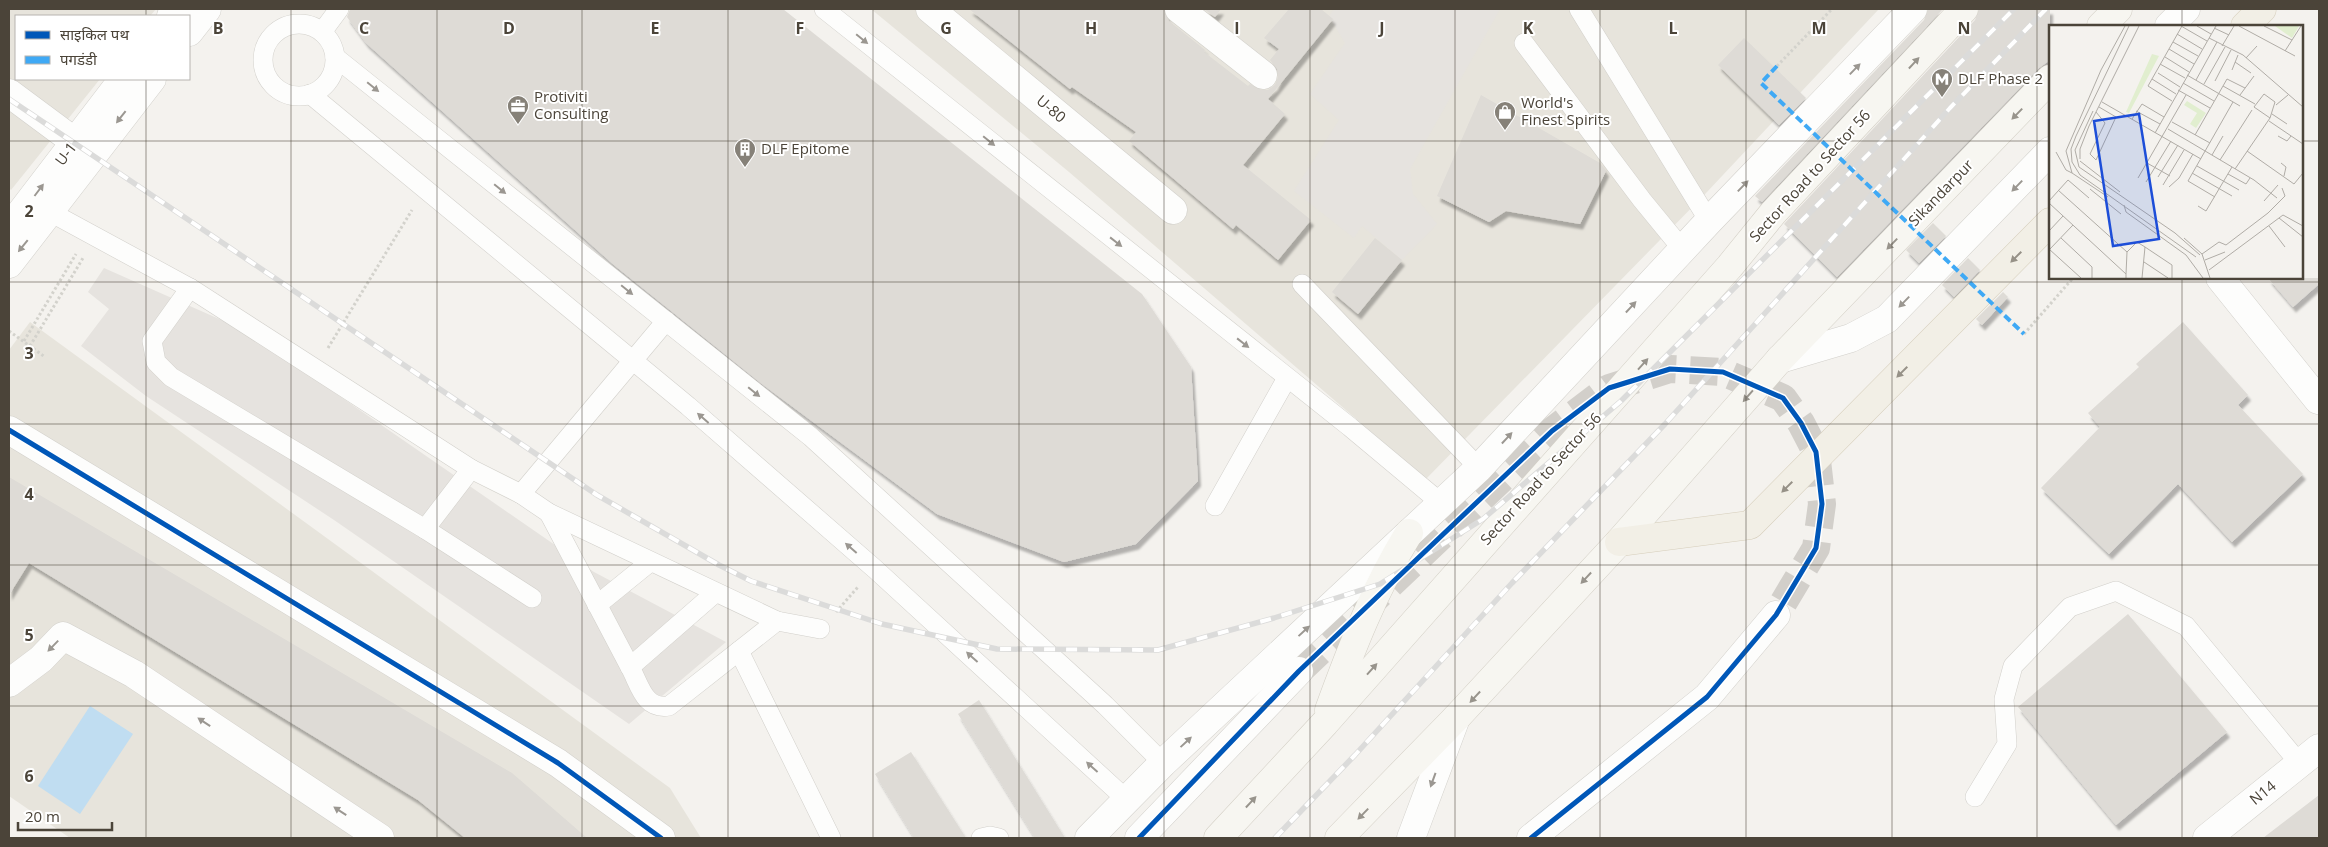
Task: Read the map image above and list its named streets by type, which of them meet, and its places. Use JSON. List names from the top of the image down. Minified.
{"streets":{"main road":["Sector Road to Sector 56","Sikandarpur"],"street":["U-80","U-1","N14"]},"places":{"metro station":["DLF Phase 2"],"office":["Protiviti Consulting"],"shop":["World's Finest Spirits"],"building":["DLF Epitome"]},"legend":["साइकिल पथ","पगडंडी"],"scale_bar":"20 m","grid":{"columns":["B","C","D","E","F","G","H","I","J","K","L","M","N"],"rows":["2","3","4","5","6"]}}
